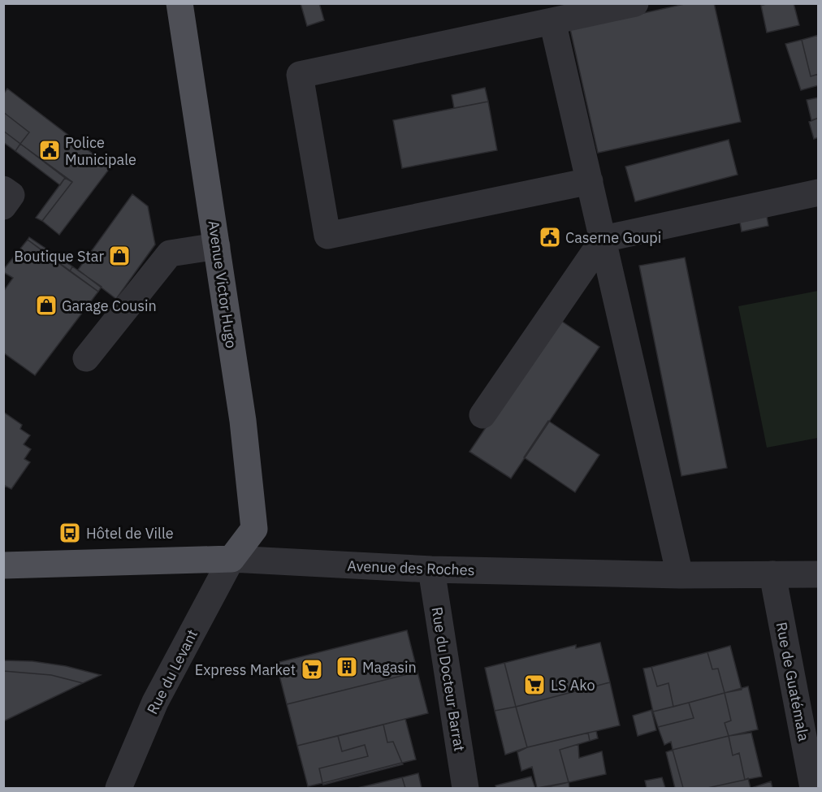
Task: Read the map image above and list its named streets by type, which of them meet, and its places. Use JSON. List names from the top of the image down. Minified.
{"streets":{"main road":["Avenue Victor Hugo","Avenue des Roches"],"street":["Rue du Levant","Rue du Docteur Barrat","Rue de Guatémala"]},"crossings":[["Avenue Victor Hugo","Avenue des Roches"],["Avenue Victor Hugo","Rue du Levant"],["Avenue des Roches","Rue du Levant"],["Avenue des Roches","Rue du Docteur Barrat"],["Avenue des Roches","Rue de Guatémala"]],"places":{"public building":["Police Municipale","Caserne Goupi"],"shop":["Boutique Star","Garage Cousin"],"bus stop":["Hôtel de Ville"],"building":["Magasin"],"supermarket":["Express Market","LS Ako"]}}
